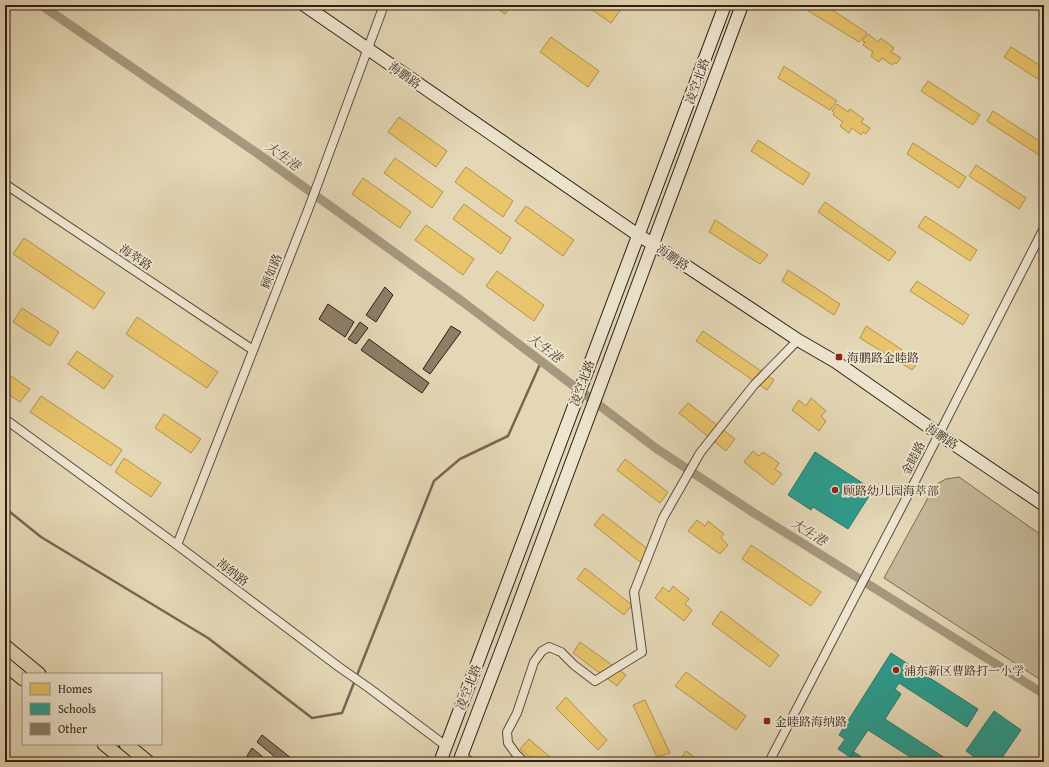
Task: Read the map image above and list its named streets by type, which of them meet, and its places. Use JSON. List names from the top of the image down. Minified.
{"streets":{"main road":["海鹏路","凌空北路"],"street":["海萃路","顾如路","金睦路","海纳路"]},"crossings":[["海鹏路","凌空北路"],["海鹏路","顾如路"],["海鹏路","金睦路"],["凌空北路","海纳路"],["海萃路","顾如路"],["顾如路","海纳路"]],"water":["大生港"],"places":{"transit":["海鹏路金睦路","金睦路海纳路"],"other":["顾路幼儿园海萃部","浦东新区曹路打一小学"]},"legend":["Homes","Schools","Other"]}
